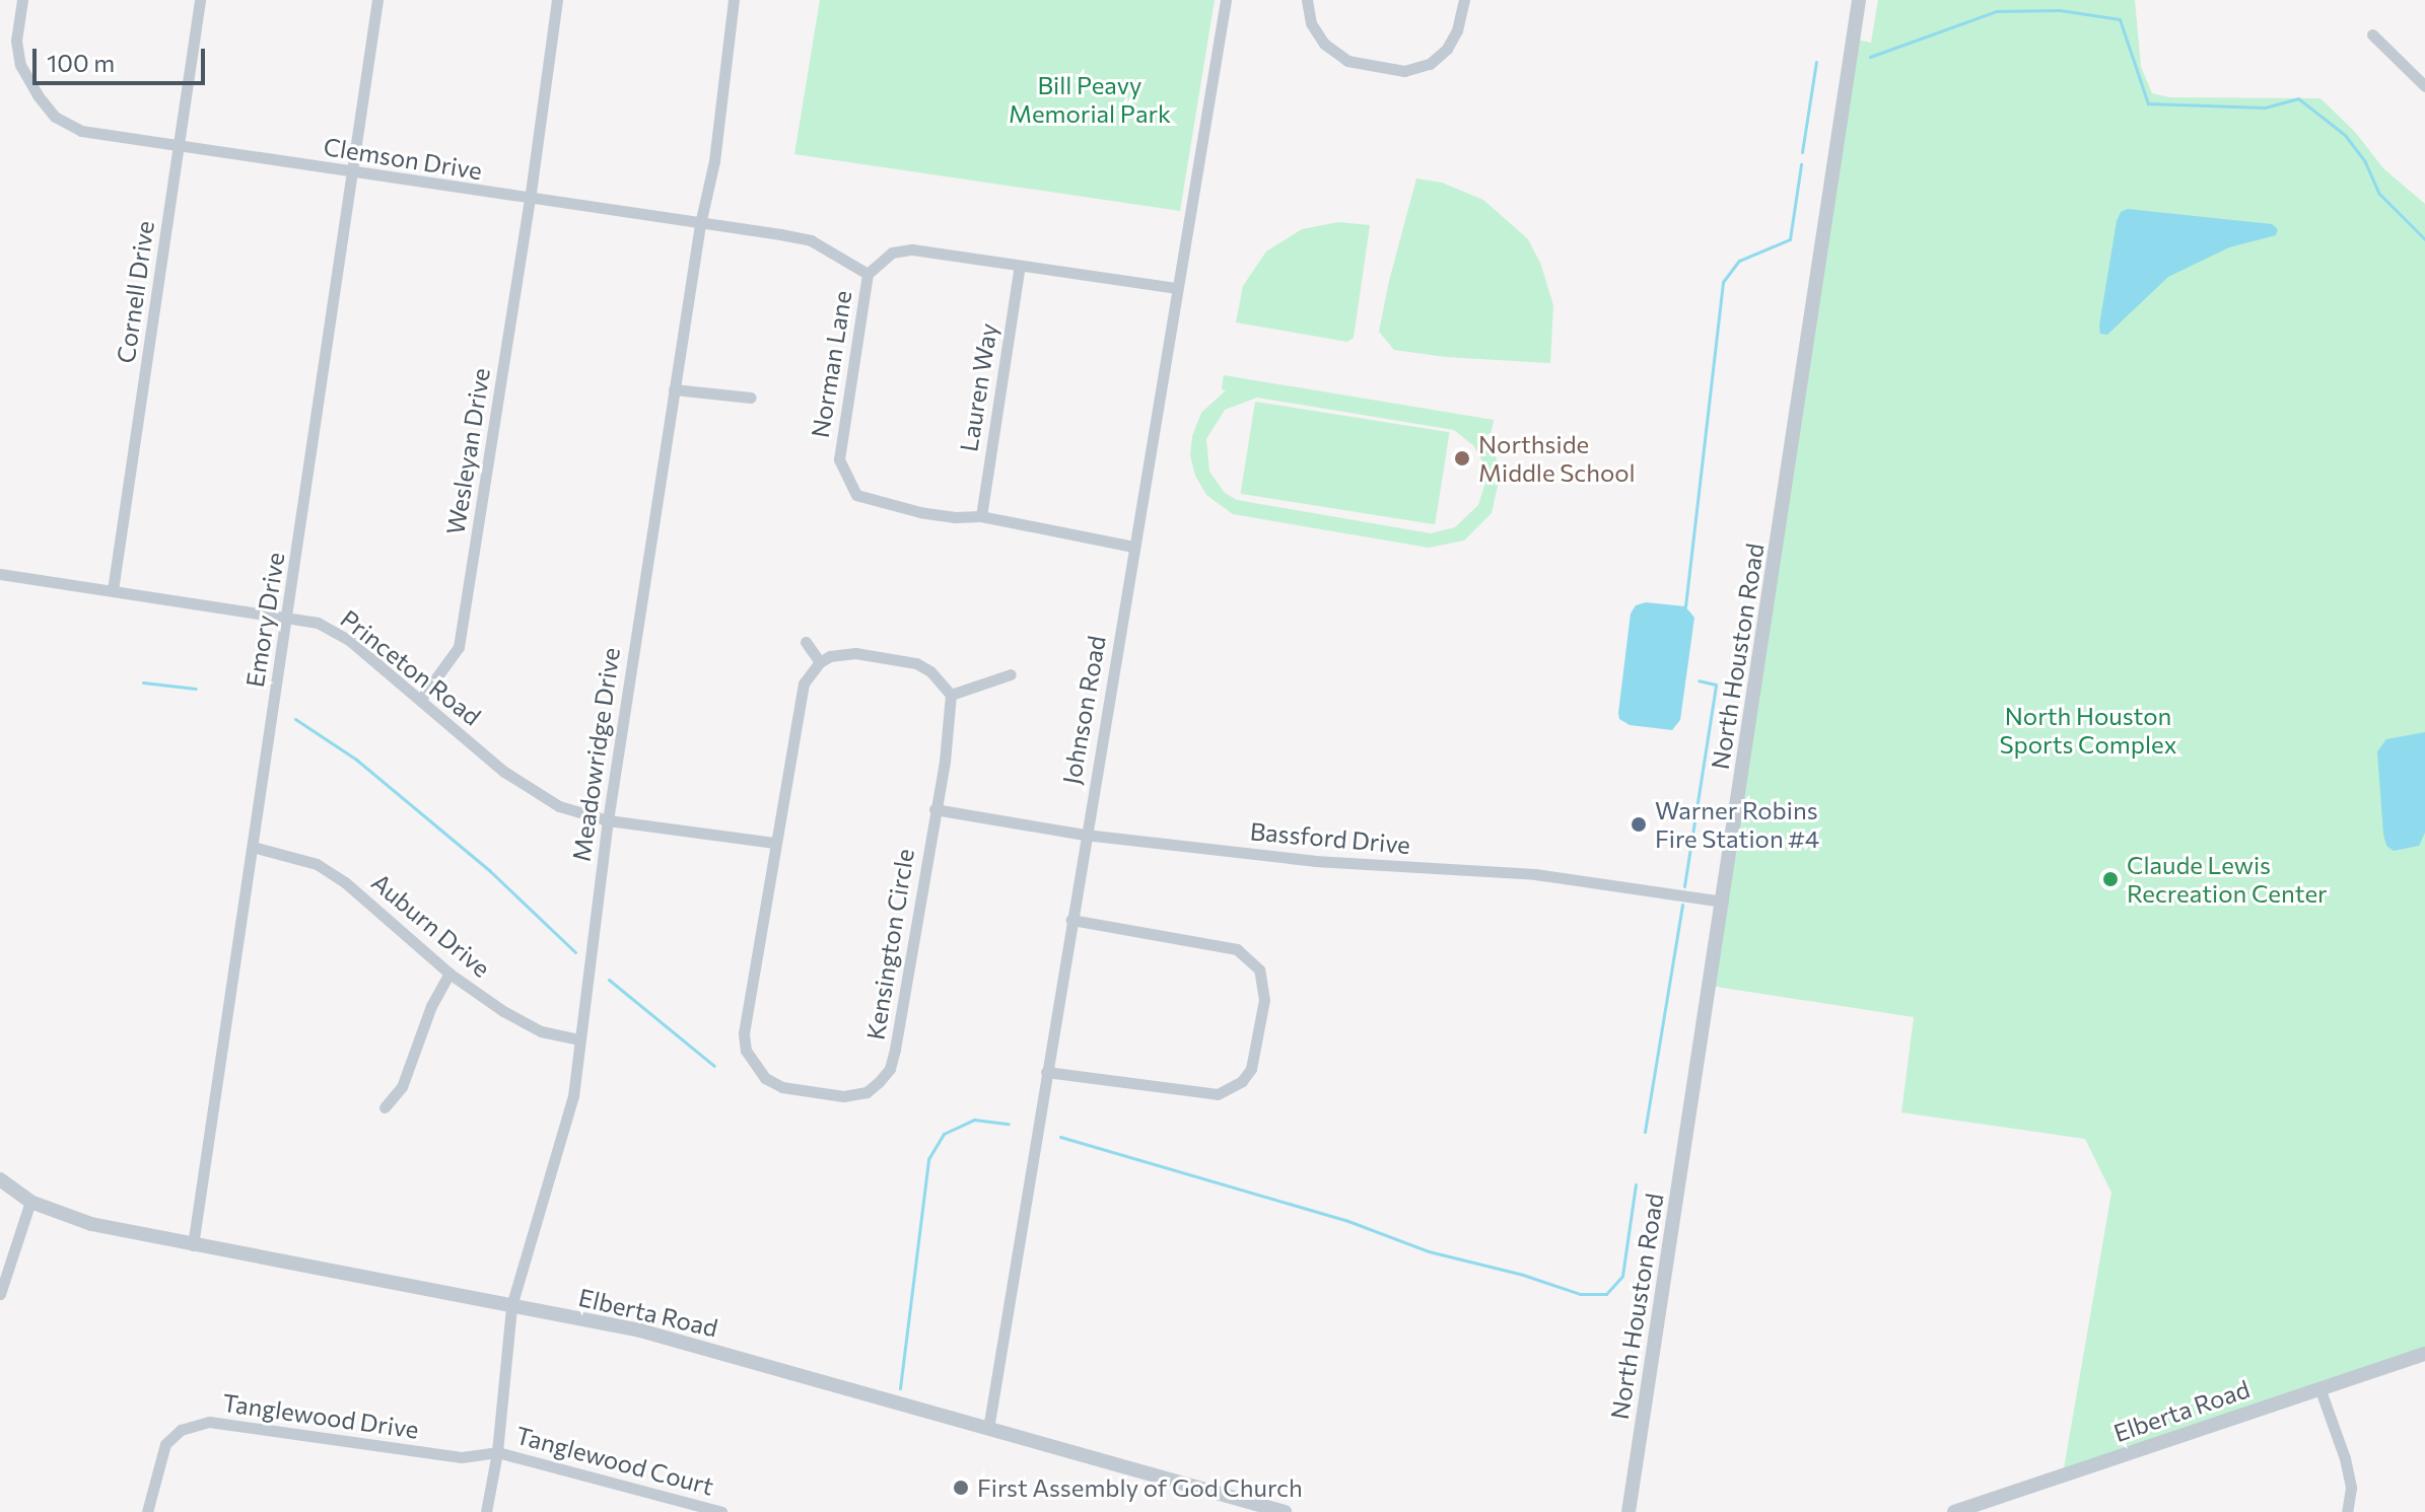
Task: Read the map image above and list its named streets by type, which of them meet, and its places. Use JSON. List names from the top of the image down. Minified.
{"streets":{"street":["Clemson Drive","Cornell Drive","Norman Lane","Lauren Way","Wesleyan Drive","Emory Drive","North Houston Road","Princeton Road","Johnson Road","Meadowridge Drive","Bassford Drive","Auburn Drive","Kensington Circle","Elberta Road","Tanglewood Drive","Tanglewood Court"]},"crossings":[["Clemson Drive","Cornell Drive"],["Clemson Drive","Norman Lane"],["Clemson Drive","Wesleyan Drive"],["Clemson Drive","Emory Drive"],["Clemson Drive","Meadowridge Drive"],["Cornell Drive","Princeton Road"],["Norman Lane","Lauren Way"],["Norman Lane","Johnson Road"],["Wesleyan Drive","Princeton Road"],["Emory Drive","Princeton Road"],["Emory Drive","Auburn Drive"],["Emory Drive","Elberta Road"],["North Houston Road","Bassford Drive"],["Princeton Road","Meadowridge Drive"],["Princeton Road","Kensington Circle"],["Johnson Road","Bassford Drive"],["Johnson Road","Elberta Road"],["Meadowridge Drive","Auburn Drive"],["Meadowridge Drive","Elberta Road"],["Meadowridge Drive","Tanglewood Drive"],["Meadowridge Drive","Tanglewood Court"],["Bassford Drive","Kensington Circle"],["Tanglewood Drive","Tanglewood Court"]],"parks":["Bill Peavy Memorial Park","North Houston Sports Complex"],"places":["Northside Middle School","Warner Robins Fire Station #4","Claude Lewis Recreation Center","First Assembly of God Church"],"scale_bar":"100 m"}
